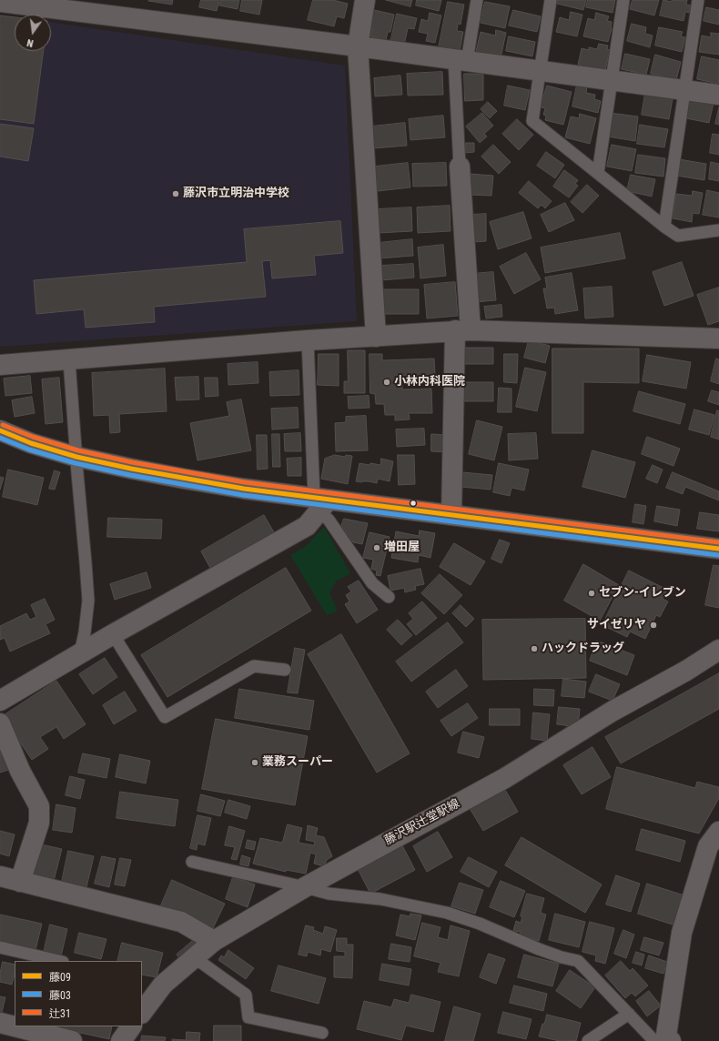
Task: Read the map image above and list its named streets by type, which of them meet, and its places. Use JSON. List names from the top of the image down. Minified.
{"streets":{"street":["藤沢駅辻堂駅線"]},"places":["藤沢市立明治中学校","小林内科医院","増田屋","セブン-イレブン","サイゼリヤ","ハックドラッグ","業務スーパー"],"lines":["transit line 辻31","transit line 藤09","transit line 藤03"],"legend":["藤09","藤03","辻31"],"north":"bottom"}
